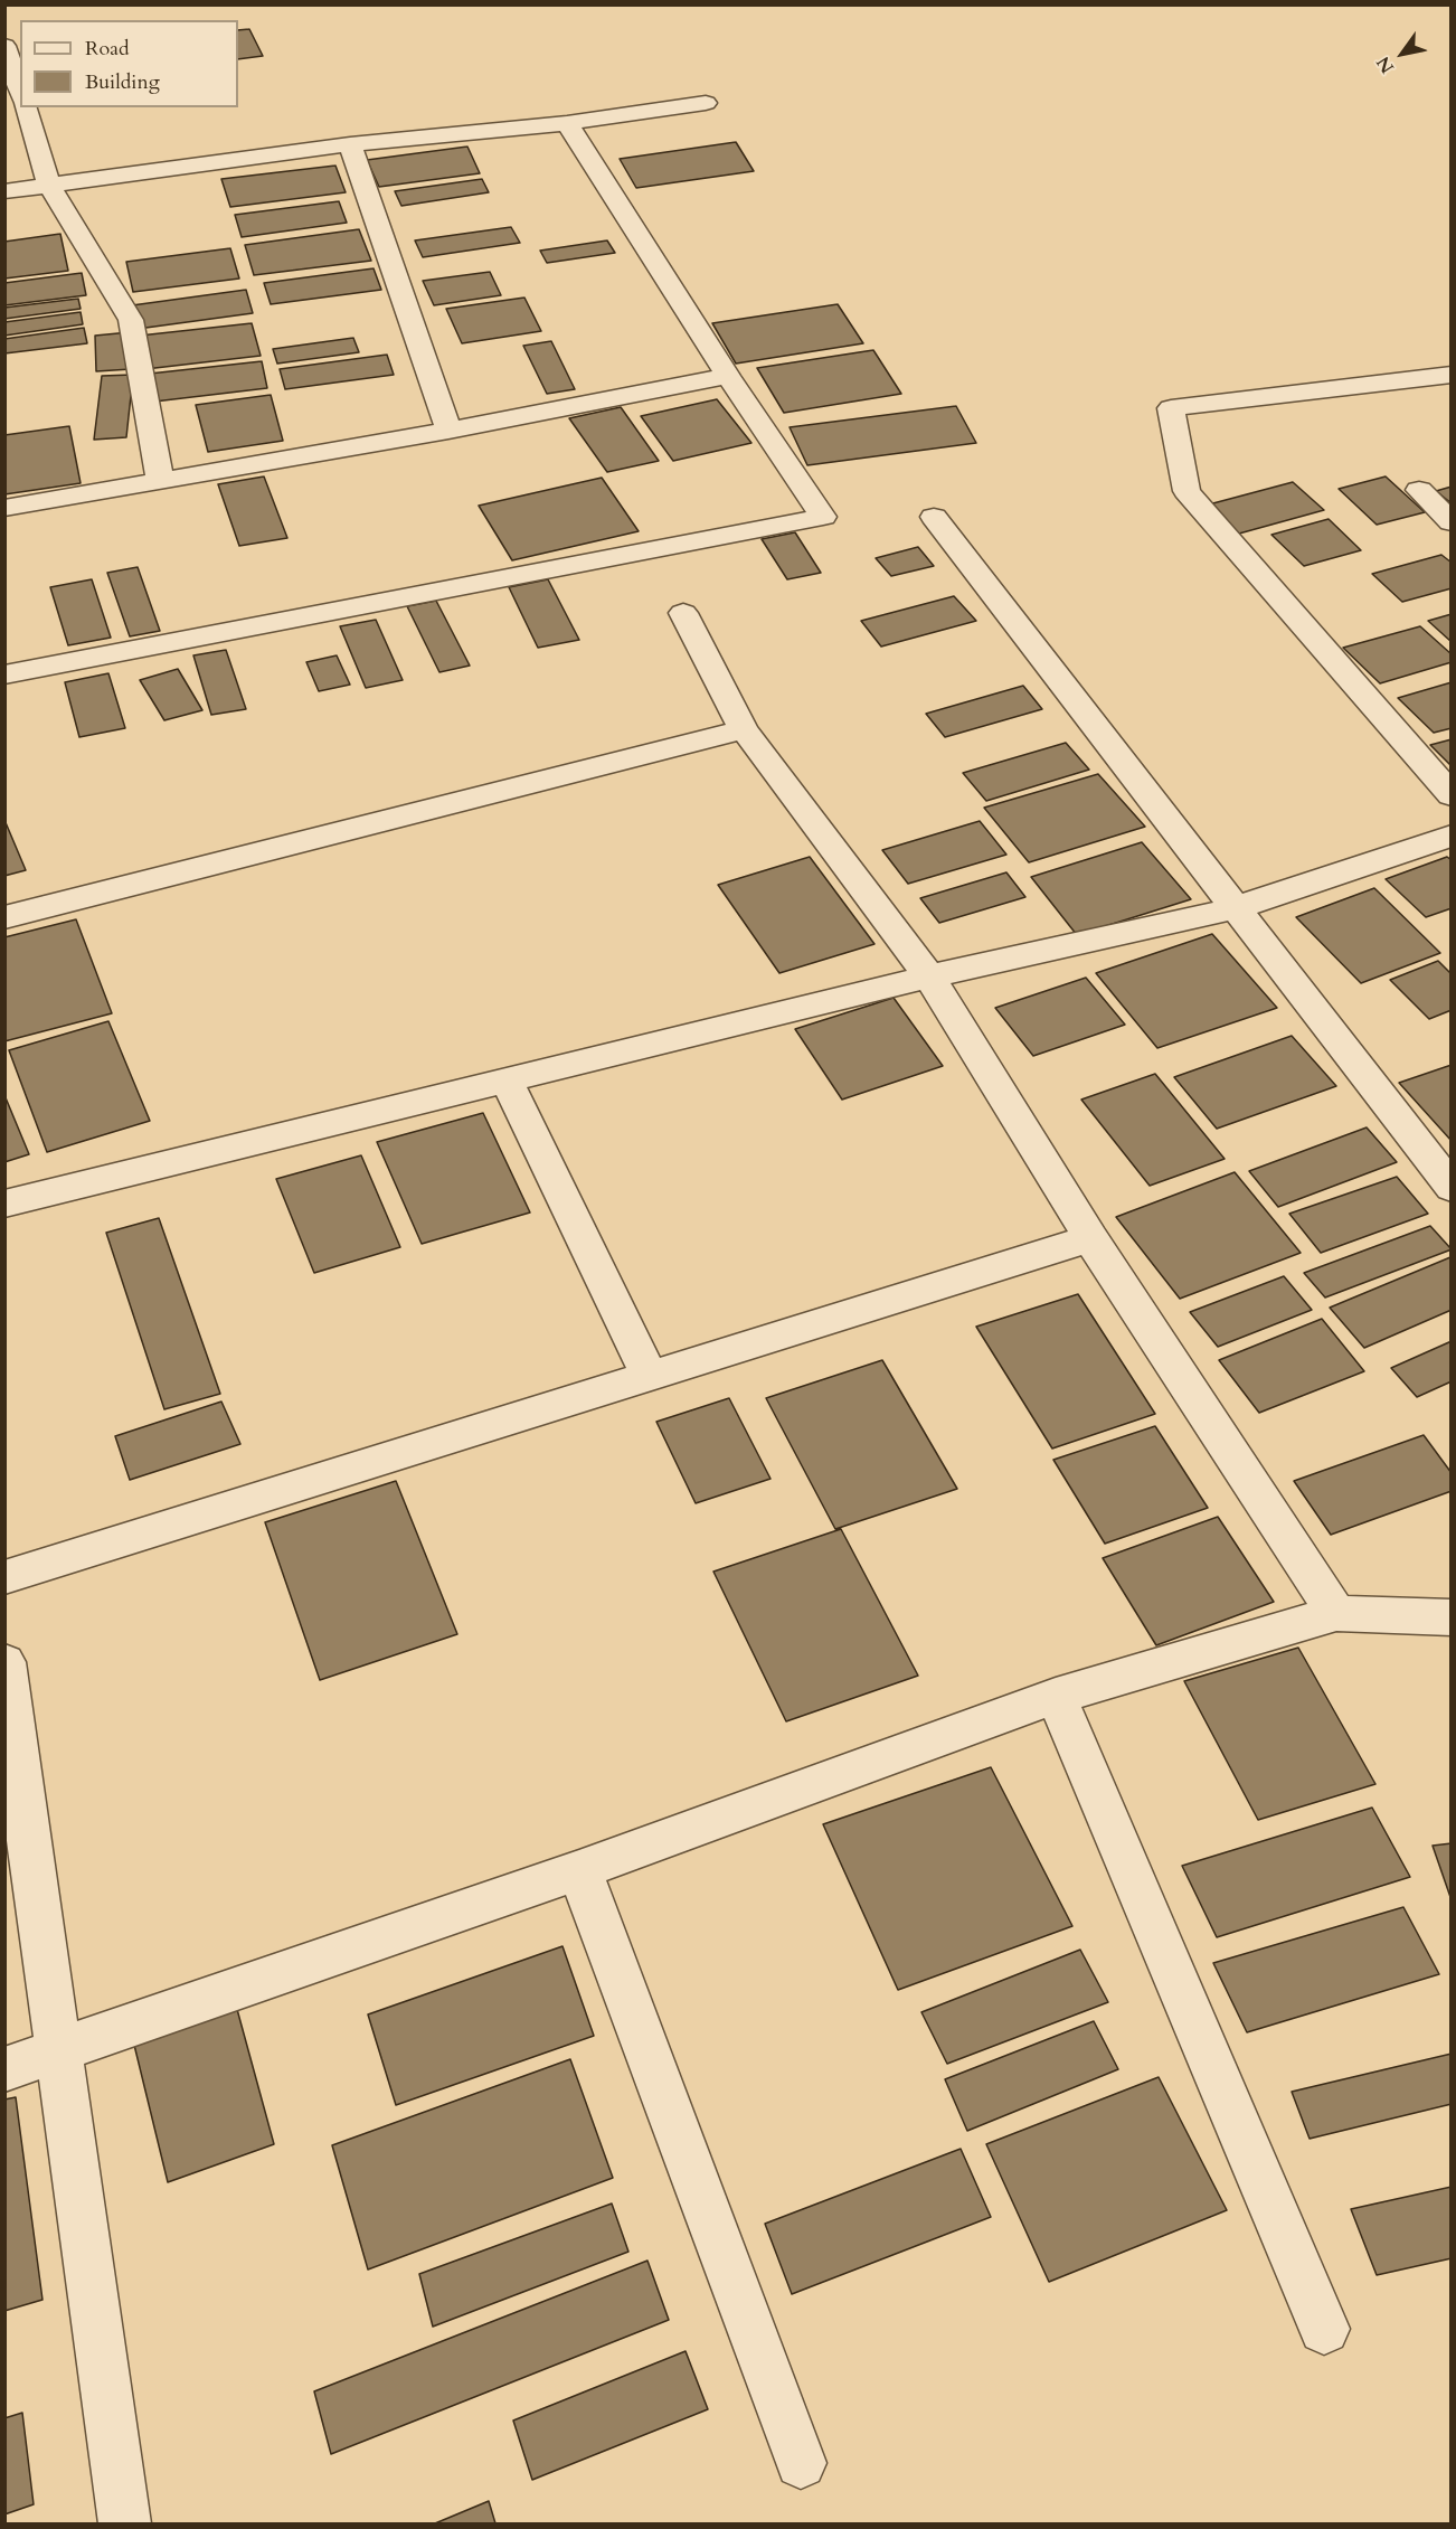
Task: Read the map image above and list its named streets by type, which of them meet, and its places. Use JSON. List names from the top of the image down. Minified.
{"legend":["Road","Building"],"north":"bottom left"}
